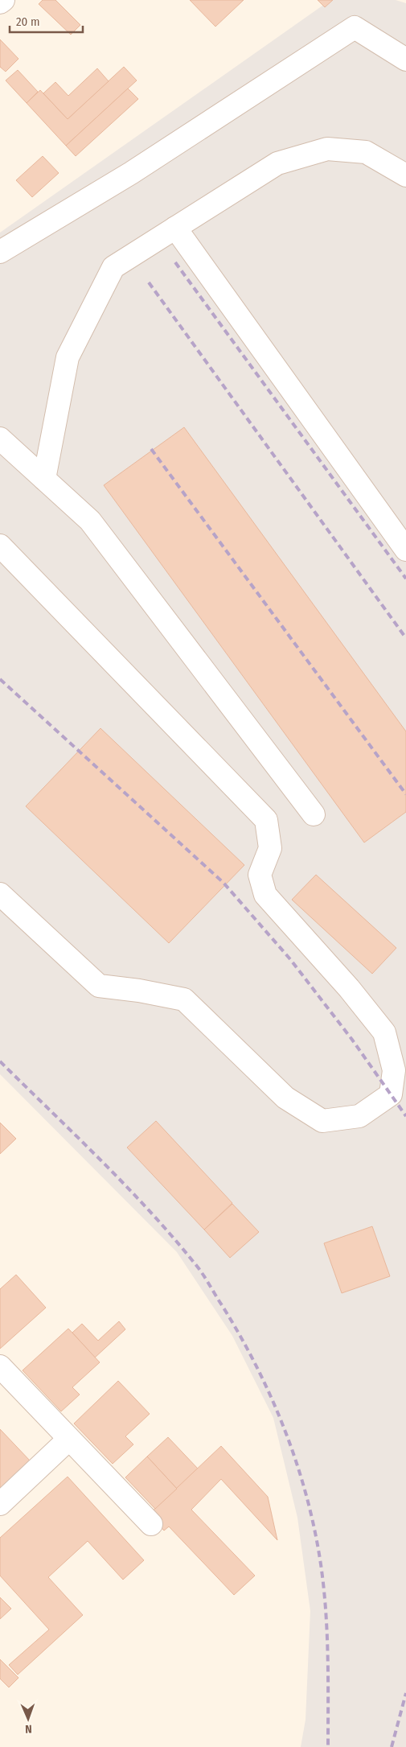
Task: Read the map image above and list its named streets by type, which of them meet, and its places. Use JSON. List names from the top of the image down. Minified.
{"scale_bar":"20 m","north":"bottom"}
